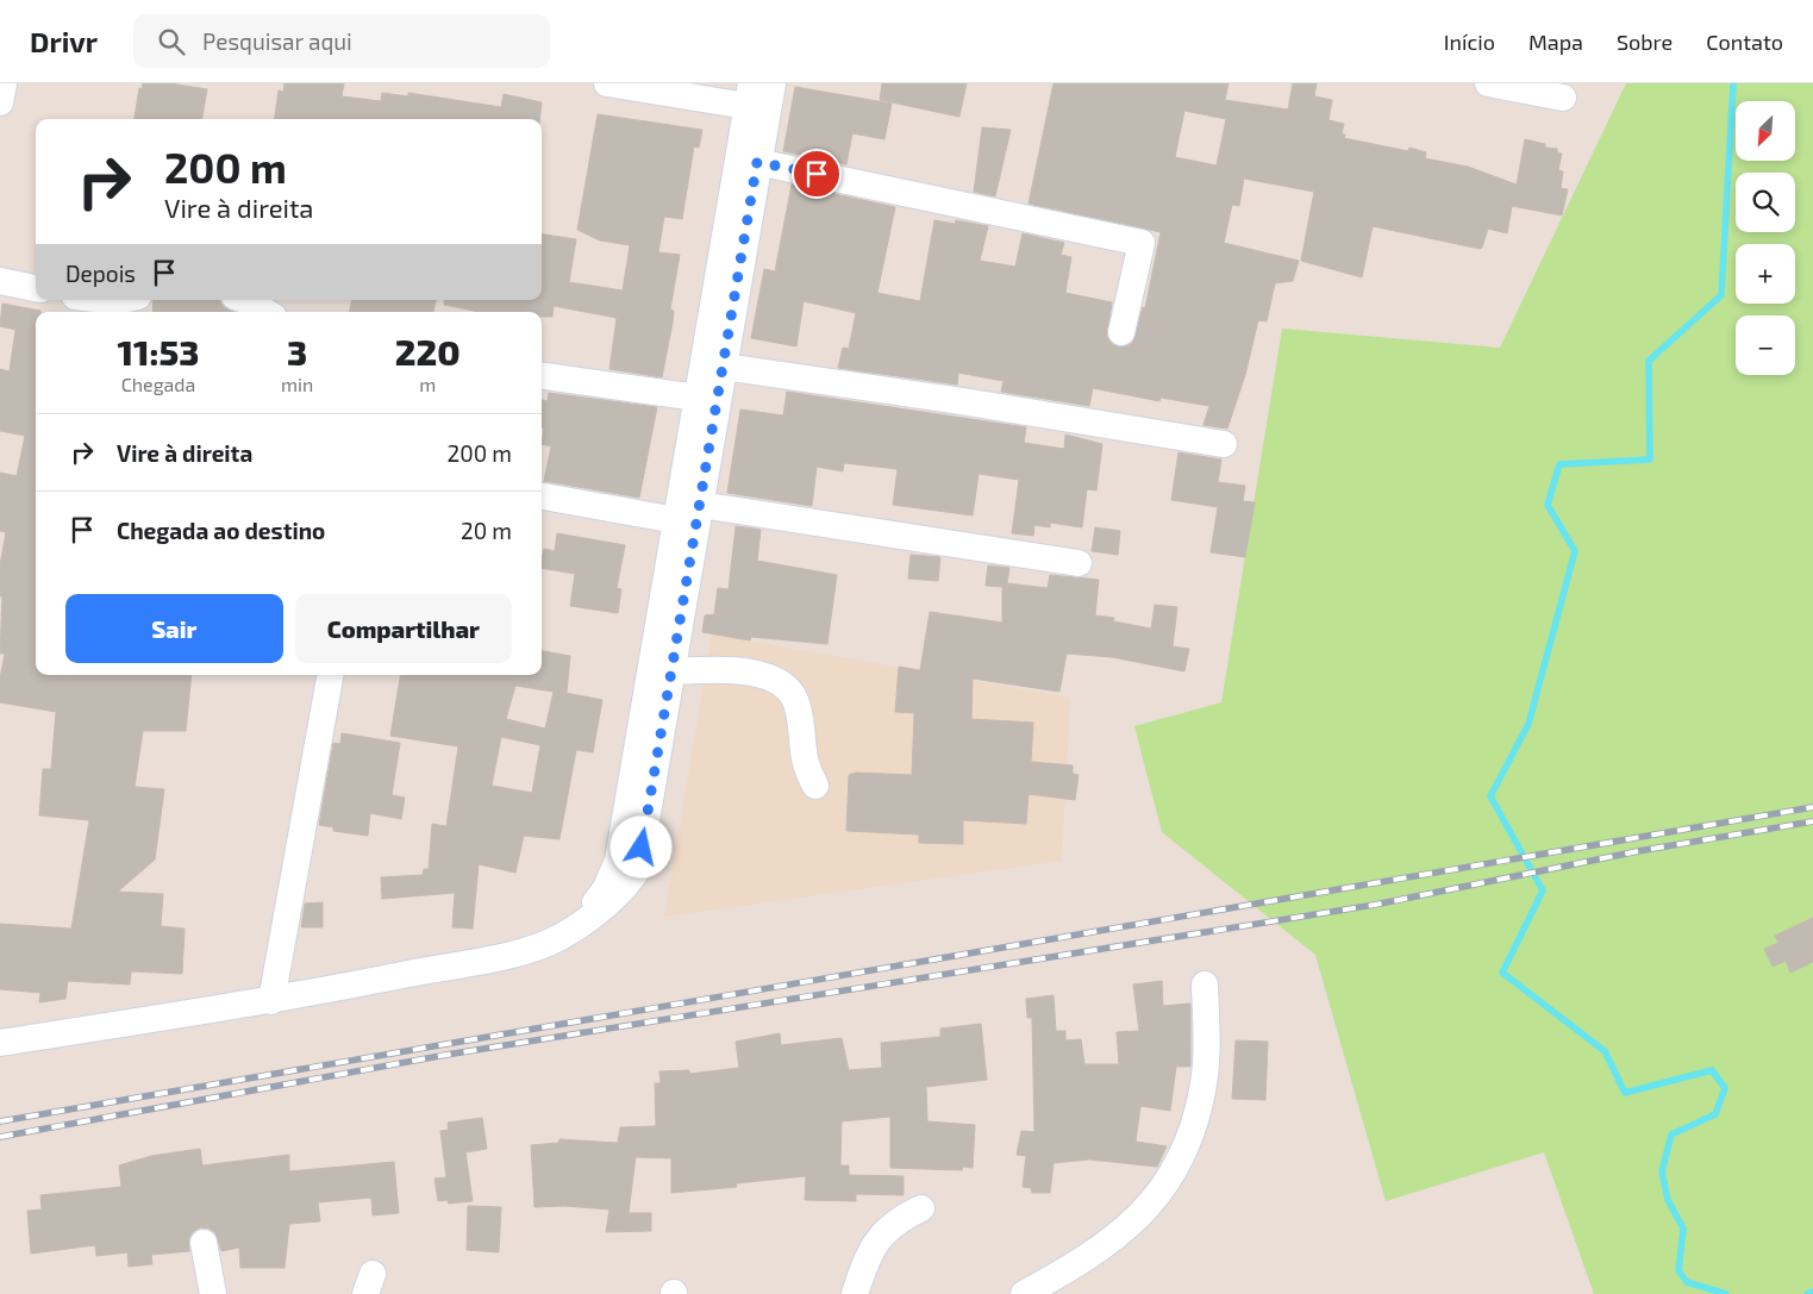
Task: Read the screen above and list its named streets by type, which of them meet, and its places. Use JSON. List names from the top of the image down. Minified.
{"north":"bottom left","page":{"header":"Drivr","search":"Pesquisar aqui","nav":["Início","Mapa","Sobre","Contato"],"map_buttons":["+","−"],"turn":["200 m","Vire à direita"],"then":"Depois","eta":["11:53","Chegada","3","min","220","m"],"list":[{"name":"Vire à direita","value":"200 m"},{"name":"Chegada ao destino","value":"20 m"}],"buttons":["Sair","Compartilhar"]}}
